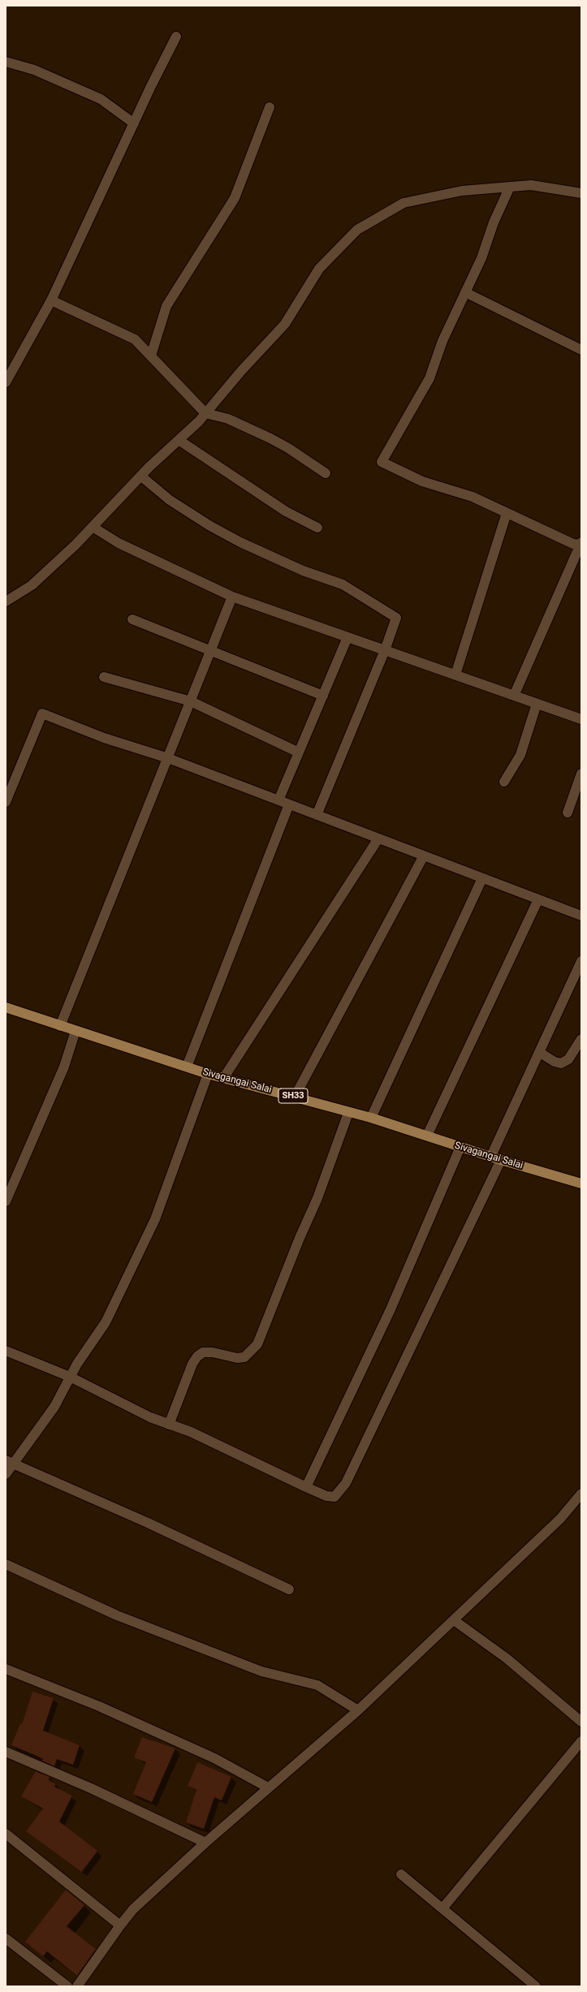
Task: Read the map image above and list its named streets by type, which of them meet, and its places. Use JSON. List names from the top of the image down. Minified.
{"streets":{"main road":["Sivagangai Salai","SH33"]}}
